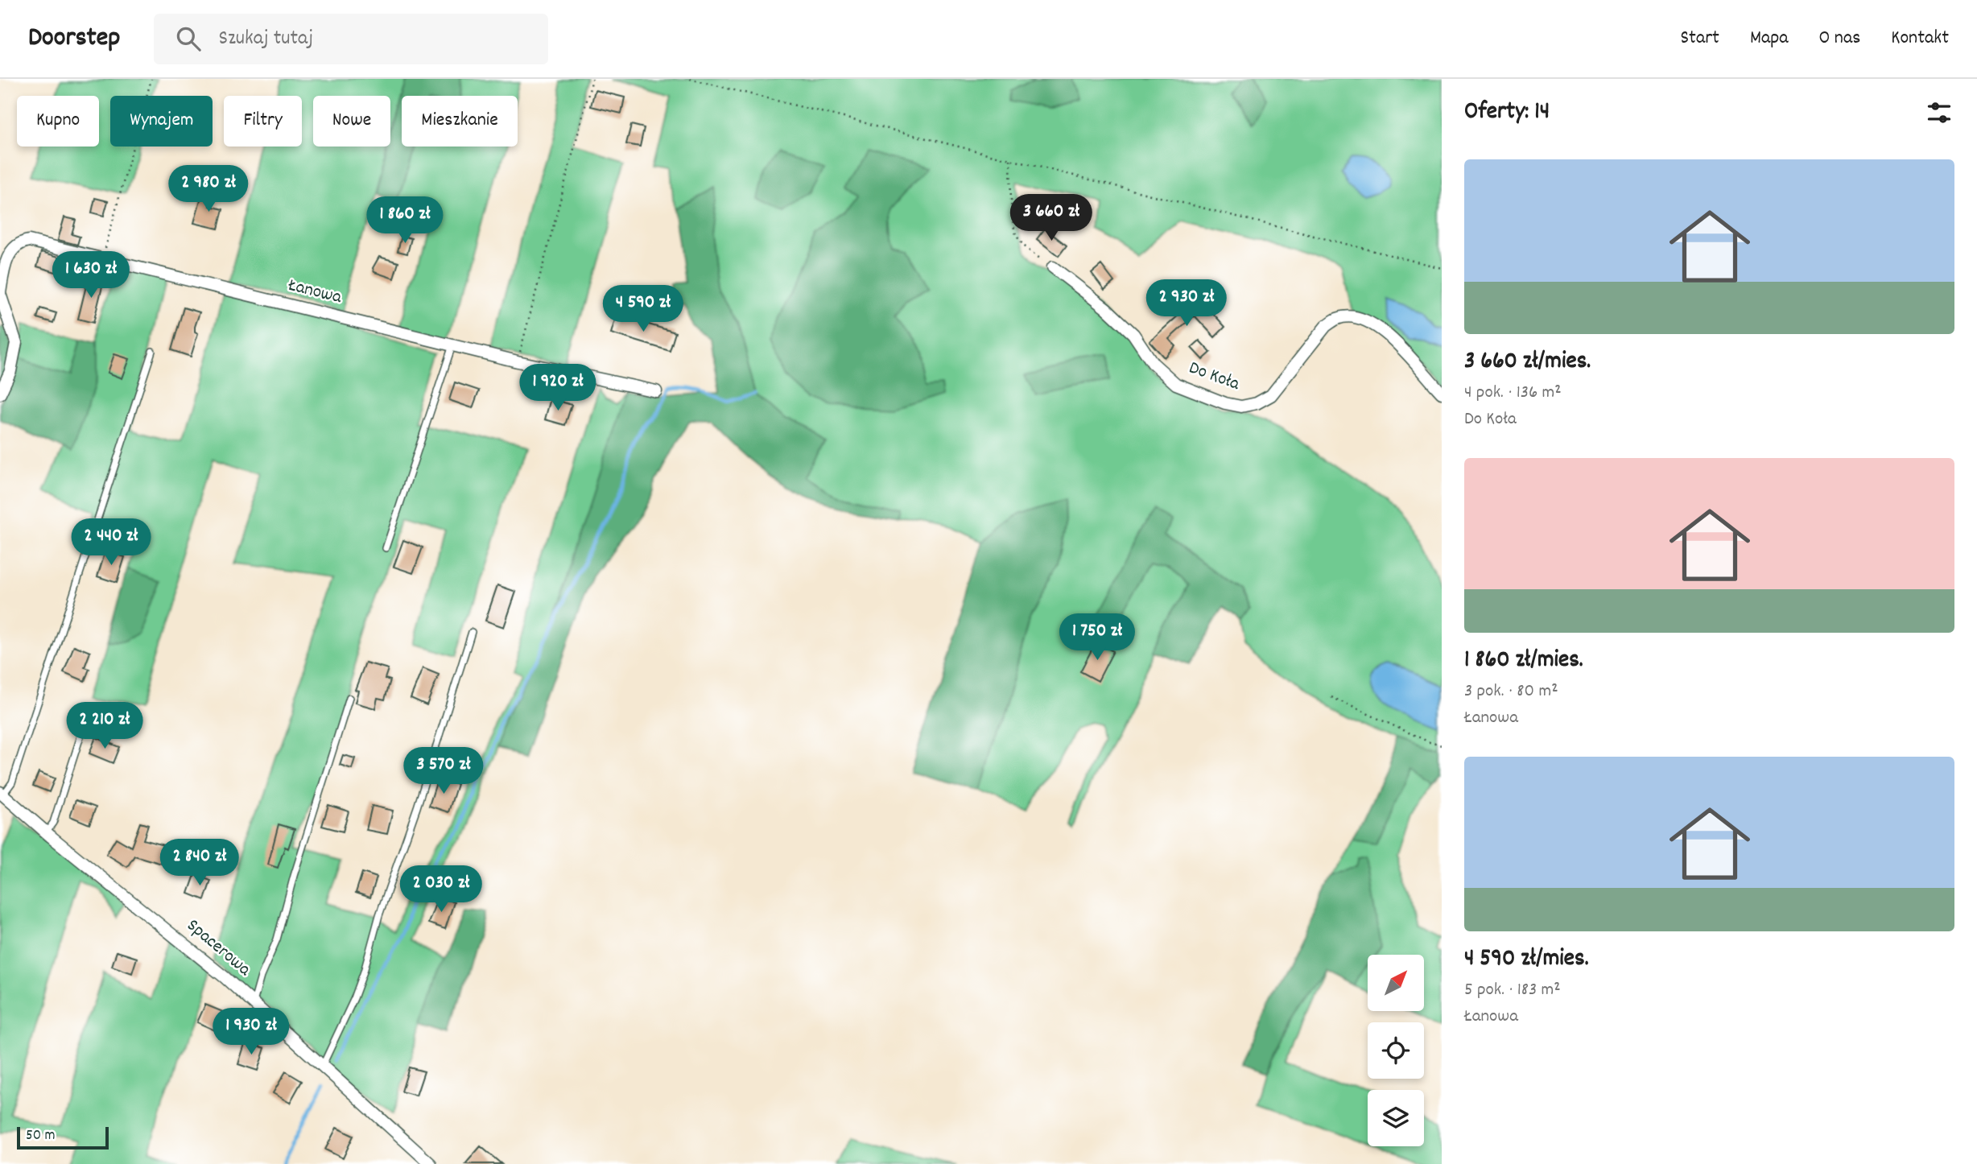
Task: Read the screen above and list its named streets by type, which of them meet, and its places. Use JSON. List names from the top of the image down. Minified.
{"streets":{"street":["Łanowa","Do Koła","Spacerowa"]},"scale_bar":"50 m","north":"top right","page":{"header":"Doorstep","search":"Szukaj tutaj","nav":["Start","Mapa","O nas","Kontakt"],"heading":"Oferty: 14","chip":["Kupno","Wynajem","Filtry","Nowe","Mieszkanie"],"list":[{"name":"3 660 zł/mies.","note":"4 pok. · 136 m² · Do Koła"},{"name":"1 860 zł/mies.","note":"3 pok. · 80 m² · Łanowa"},{"name":"4 590 zł/mies.","note":"5 pok. · 183 m² · Łanowa"}],"price":["2 980 zł","3 660 zł","1 860 zł","1 630 zł","2 930 zł","4 590 zł","1 920 zł","2 440 zł","1 750 zł","2 210 zł","3 570 zł","2 840 zł","2 030 zł","1 930 zł"],"scale":"50 m"}}
